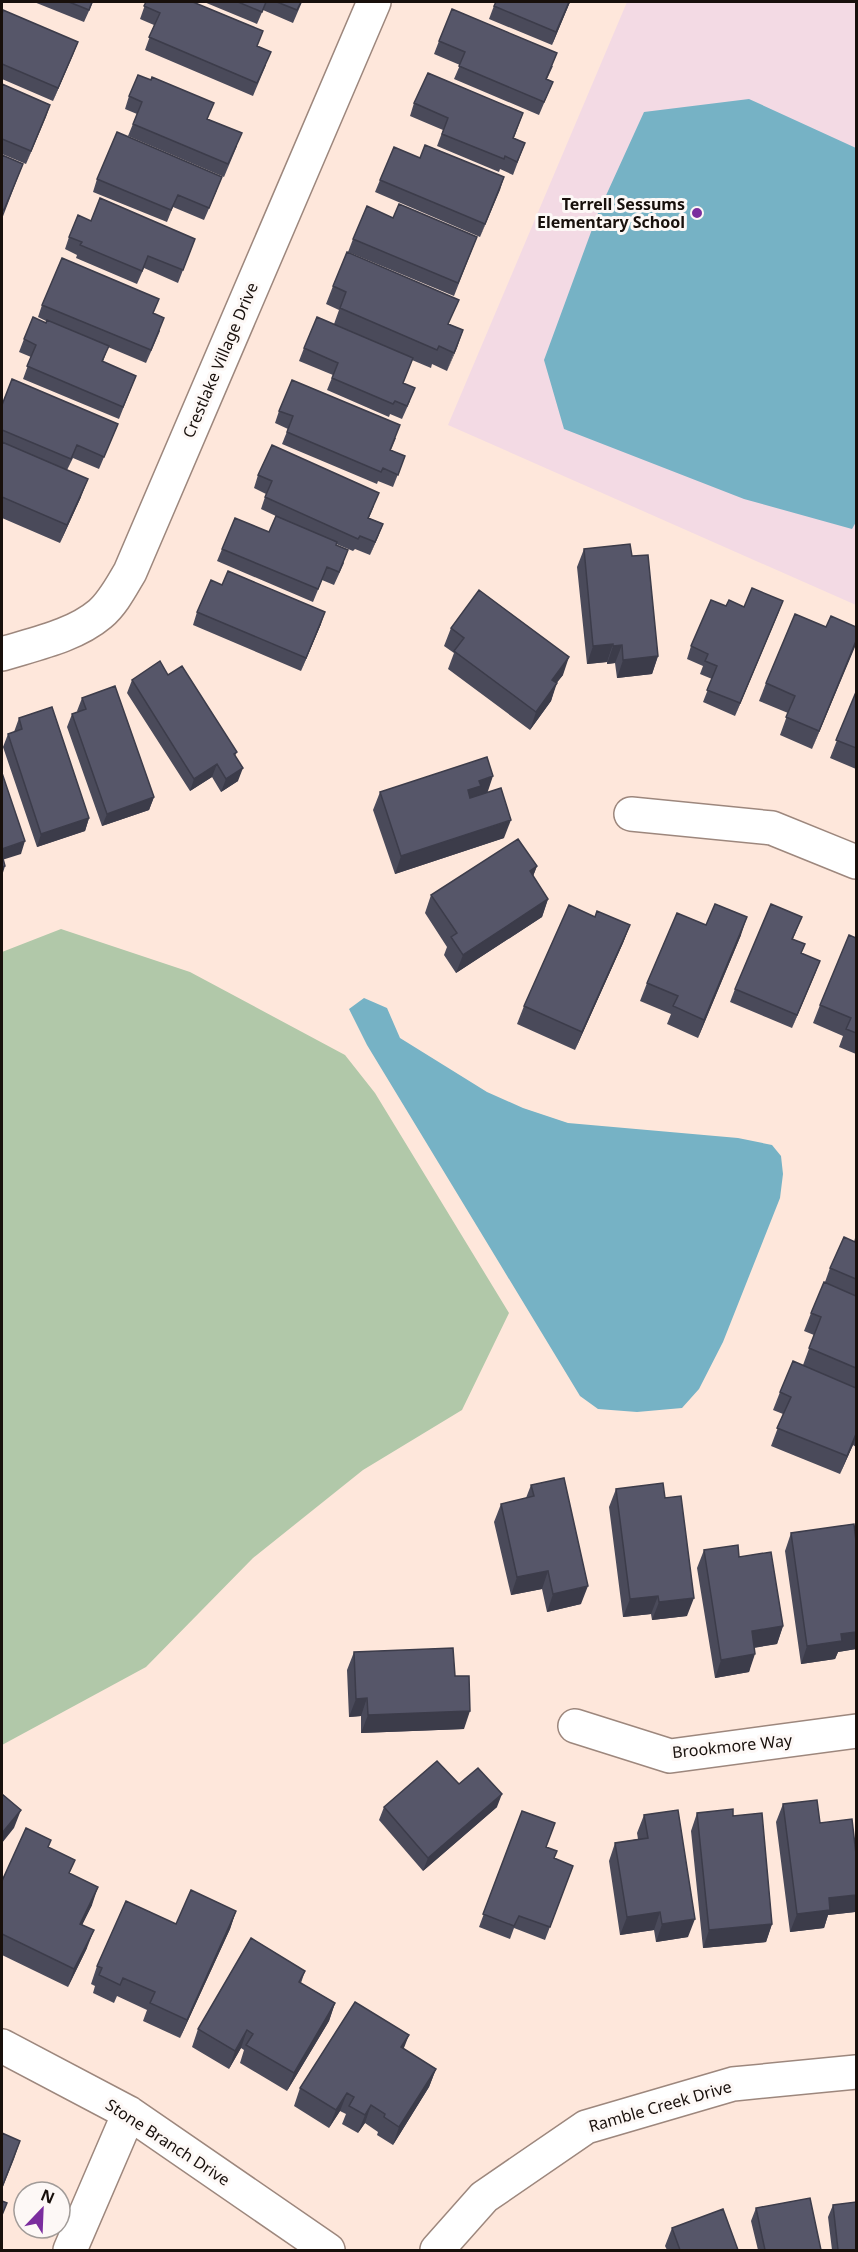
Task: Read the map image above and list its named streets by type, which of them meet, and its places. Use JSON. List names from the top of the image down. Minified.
{"streets":{"street":["Crestlake Village Drive","Brookmore Way","Ramble Creek Drive","Stone Branch Drive"]},"places":["Terrell Sessums Elementary School"],"north":"top right"}
